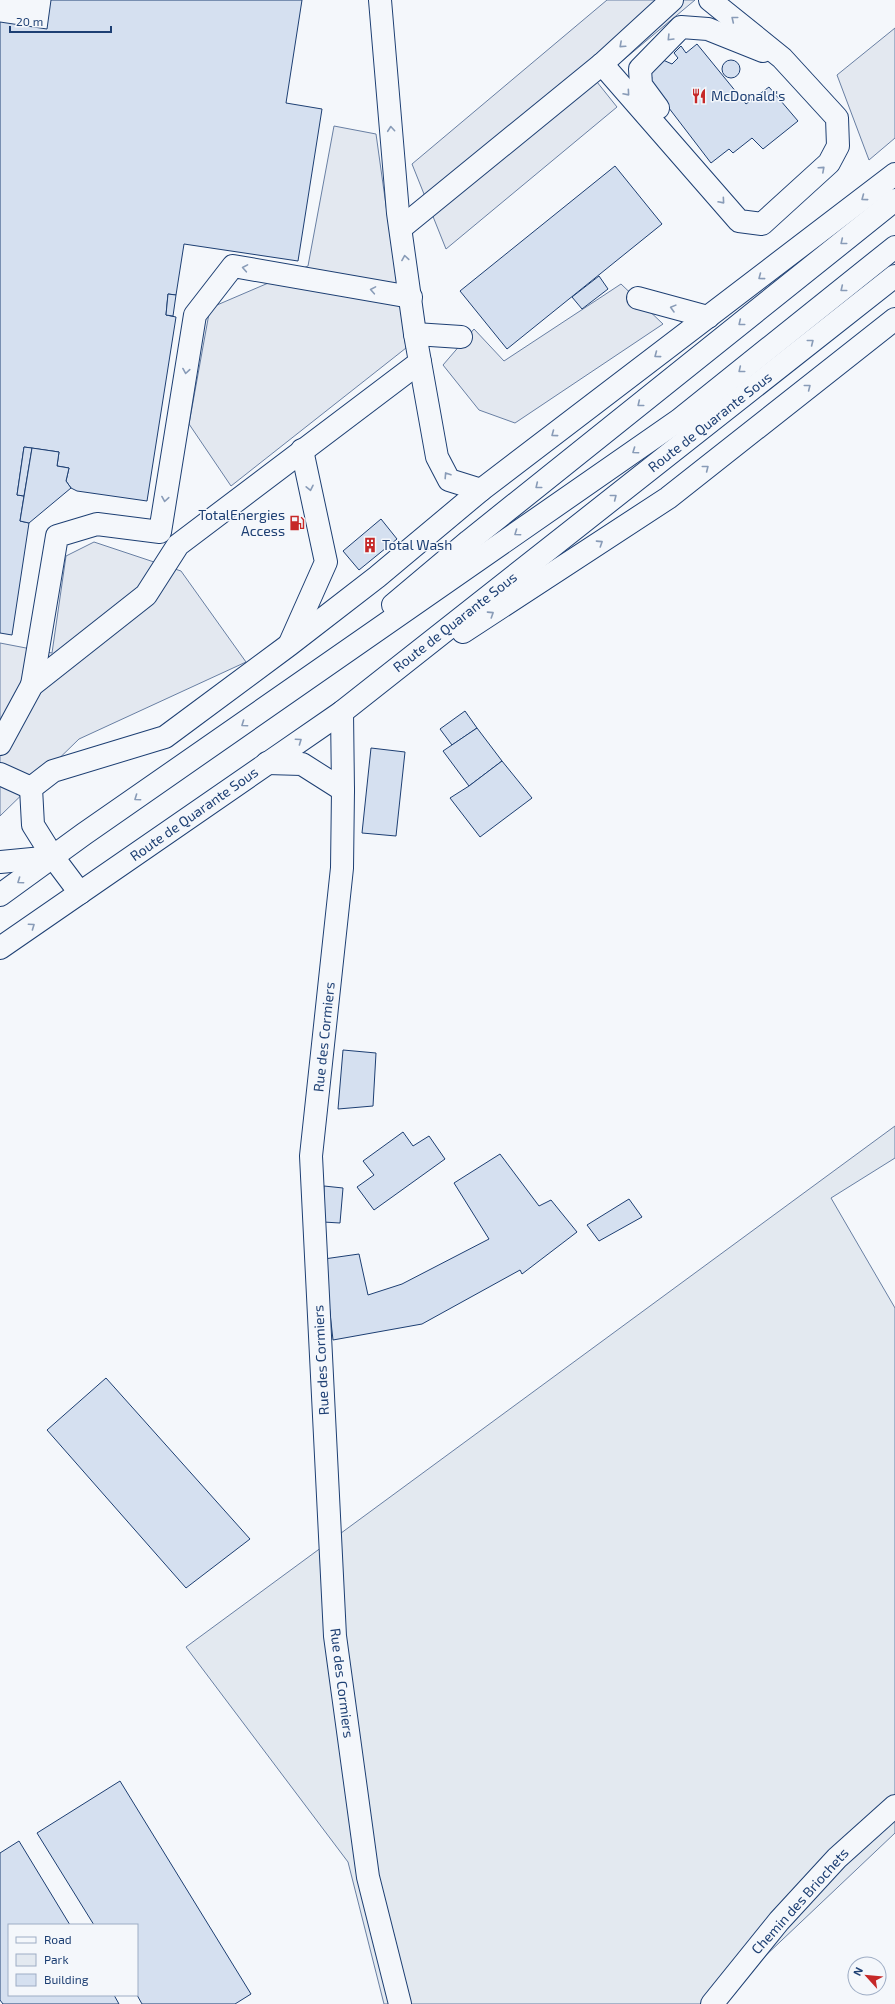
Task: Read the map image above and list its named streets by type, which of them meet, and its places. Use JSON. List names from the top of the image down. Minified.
{"streets":{"main road":["Route de Quarante Sous","Rue des Cormiers","Chemin des Briochets"]},"crossings":[["Route de Quarante Sous","Rue des Cormiers"]],"places":{"restaurant":["McDonald's"],"fuel station":["TotalEnergies Access"],"building":["Total Wash"]},"legend":["Road","Park","Building"],"scale_bar":"20 m","north":"top left"}
